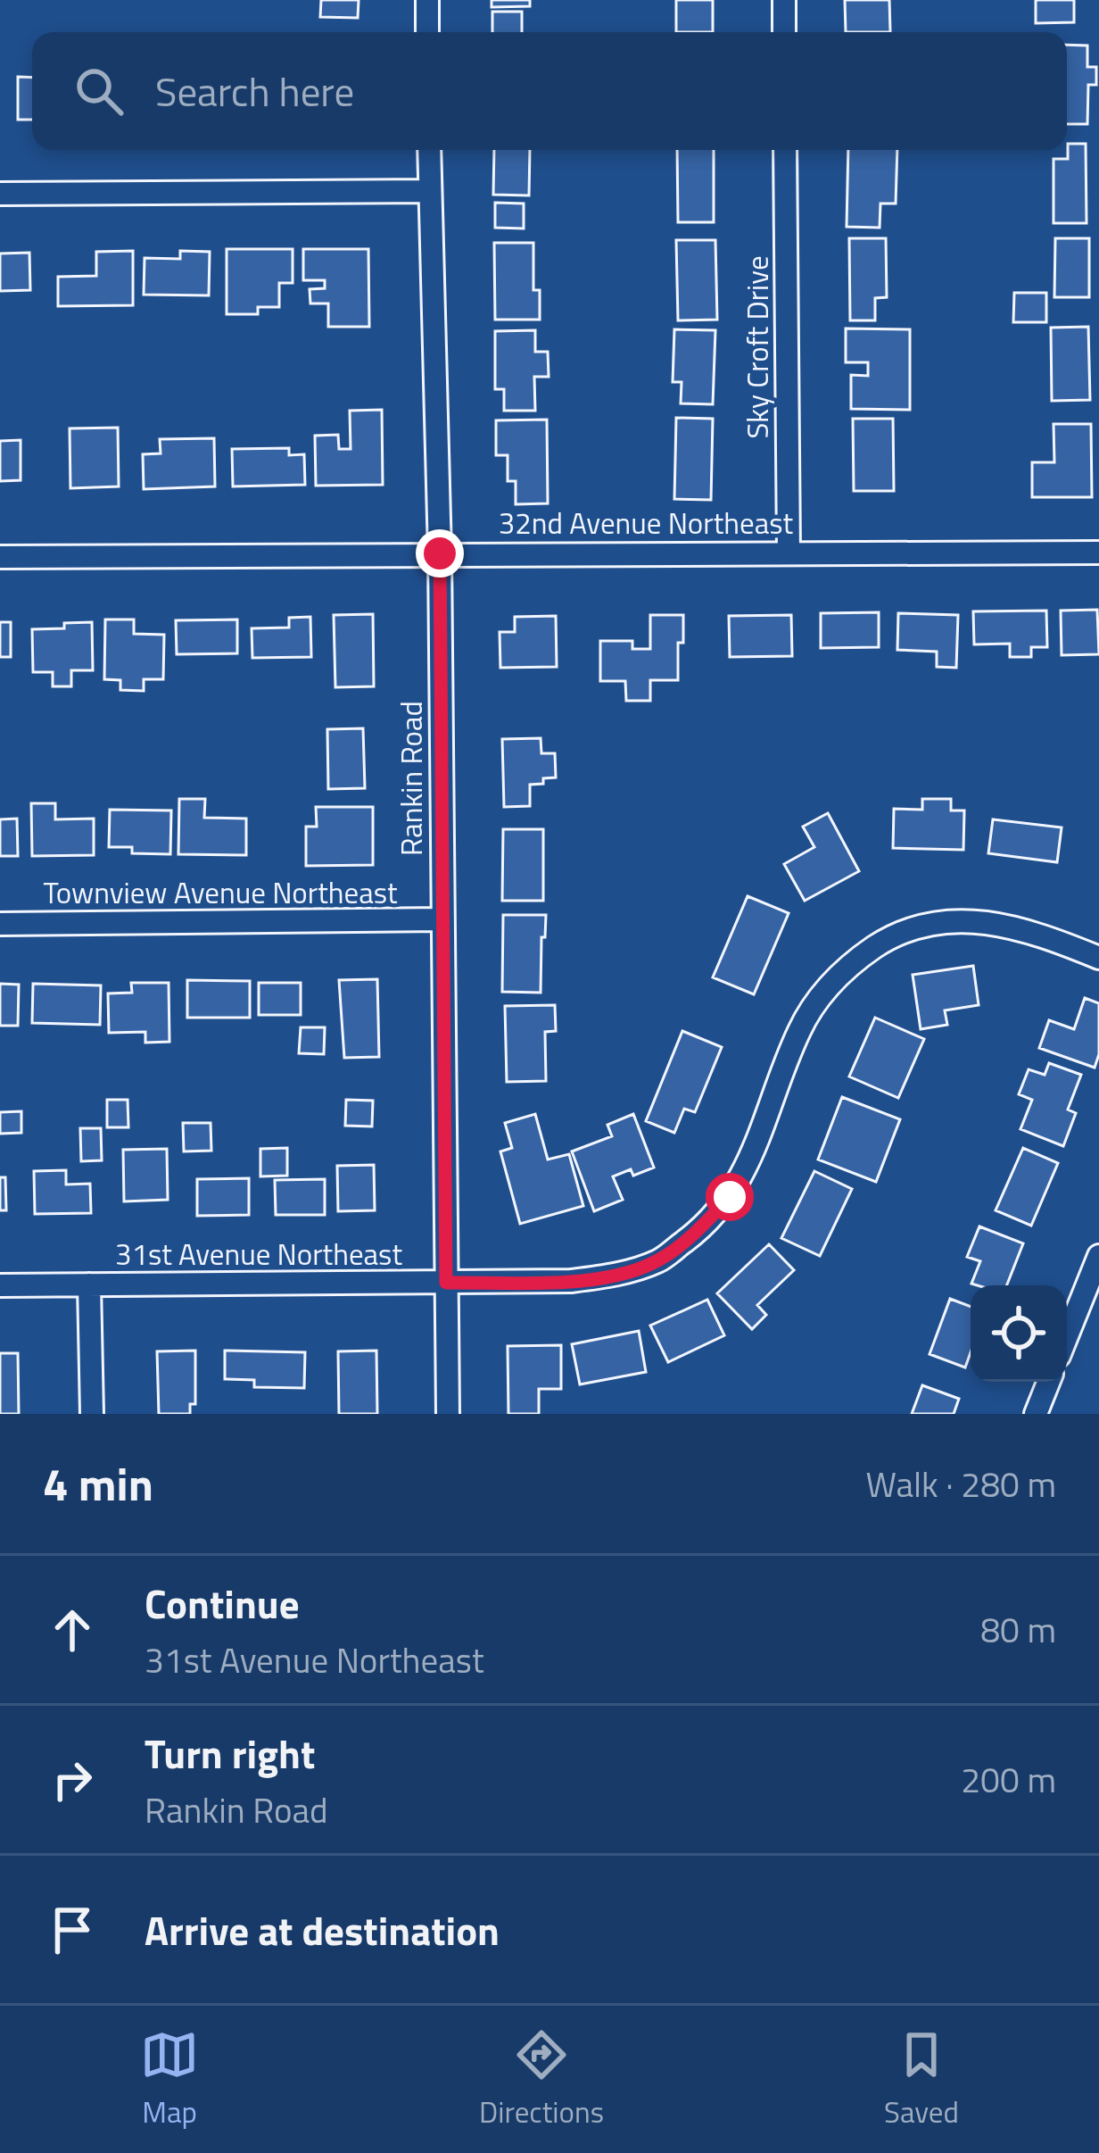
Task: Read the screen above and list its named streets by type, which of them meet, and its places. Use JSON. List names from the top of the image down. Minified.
{"streets":{"street":["Sky Croft Drive","32nd Avenue Northeast","Rankin Road","Townview Avenue Northeast","31st Avenue Northeast"]},"crossings":[["Sky Croft Drive","32nd Avenue Northeast"],["32nd Avenue Northeast","Rankin Road"],["Rankin Road","Townview Avenue Northeast"],["Rankin Road","31st Avenue Northeast"]],"page":{"search":"Search here","heading":["4 min","Walk · 280 m"],"list":[["Continue","31st Avenue Northeast","80 m"],["Turn right","Rankin Road","200 m"],"Arrive at destination"],"nav":["Map","Directions","Saved"]}}
